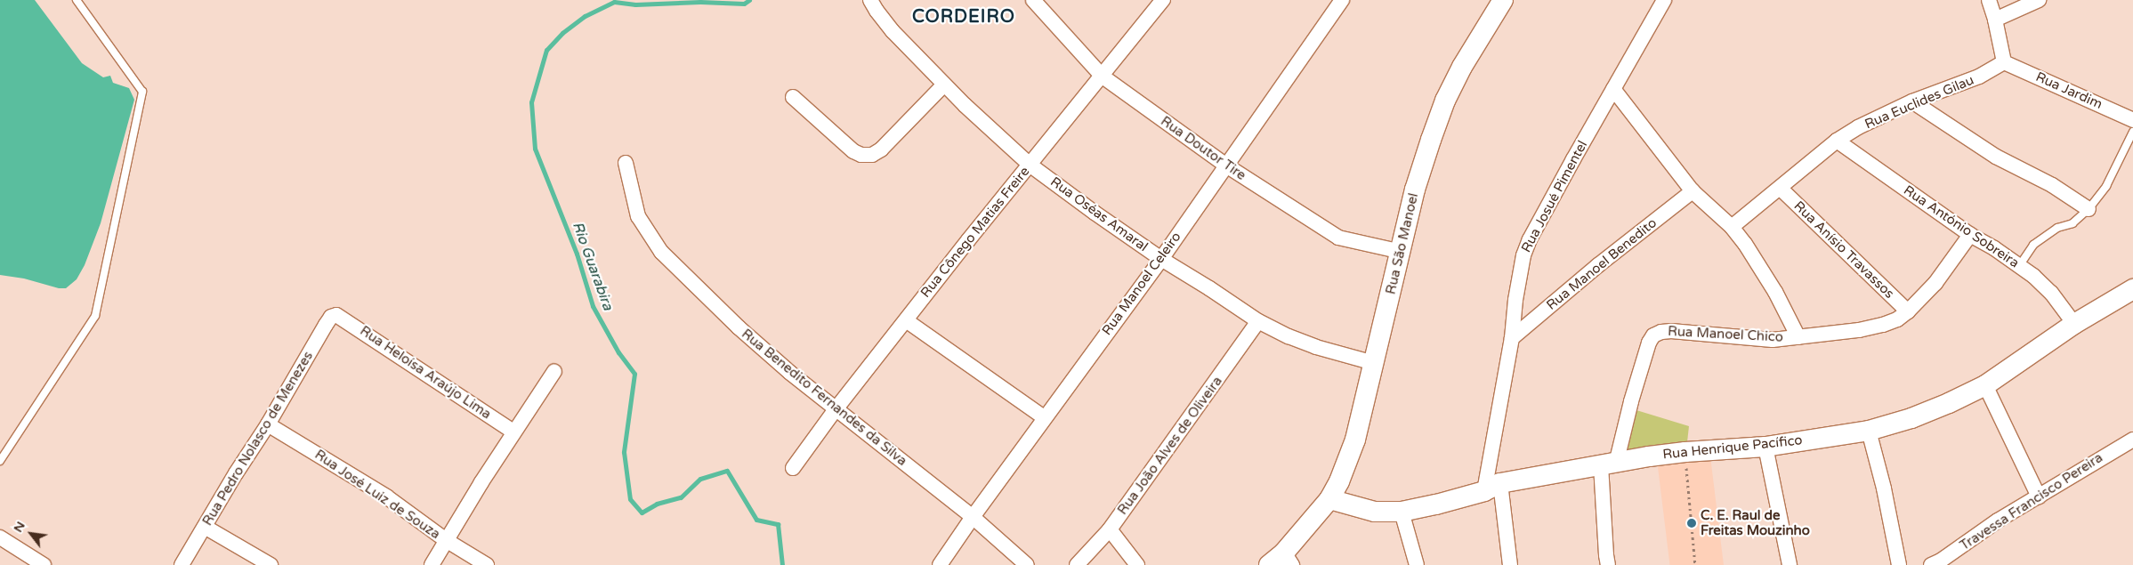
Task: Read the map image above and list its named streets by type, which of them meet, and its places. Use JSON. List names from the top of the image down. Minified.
{"streets":{"main road":["Rua São Manoel","Rua Henrique Pacífico"],"street":["Rua Jardim","Rua Euclides Gilau","Rua Doutor Tire","Rua Josué Pimentel","Rua Oséas Amaral","Rua António Sobreira","Rua Cônego Matias Freire","Rua Anísio Travassos","Rua Manoel Benedito","Rua Manoel Celeiro","Rua Manoel Chico","Rua Heloísa Araújo Lima","Rua Benedito Fernandes da Silva","Rua Pedro Nolasco de Menezes","Rua João Alves de Oliveira","Rua José Luiz de Souza","Travessa Francisco Pereira"]},"crossings":[["Rua Jardim","Rua Euclides Gilau"],["Rua Euclides Gilau","Rua António Sobreira"],["Rua Euclides Gilau","Rua Anísio Travassos"],["Rua Doutor Tire","Rua Cônego Matias Freire"],["Rua Doutor Tire","Rua São Manoel"],["Rua Doutor Tire","Rua Manoel Celeiro"],["Rua Josué Pimentel","Rua Manoel Benedito"],["Rua Josué Pimentel","Rua Henrique Pacífico"],["Rua Oséas Amaral","Rua Cônego Matias Freire"],["Rua Oséas Amaral","Rua São Manoel"],["Rua Oséas Amaral","Rua Manoel Celeiro"],["Rua Oséas Amaral","Rua João Alves de Oliveira"],["Rua António Sobreira","Rua Manoel Chico"],["Rua António Sobreira","Rua Henrique Pacífico"],["Rua Cônego Matias Freire","Rua Benedito Fernandes da Silva"],["Rua São Manoel","Rua Henrique Pacífico"],["Rua Anísio Travassos","Rua Manoel Chico"],["Rua Manoel Celeiro","Rua Benedito Fernandes da Silva"],["Rua Manoel Chico","Rua Henrique Pacífico"],["Rua Heloísa Araújo Lima","Rua Pedro Nolasco de Menezes"],["Rua Pedro Nolasco de Menezes","Rua José Luiz de Souza"]],"districts":["CORDEIRO"],"water":["Rio Guarabira"],"places":["C. E. Raul de Freitas Mouzinho"],"north":"top left"}
